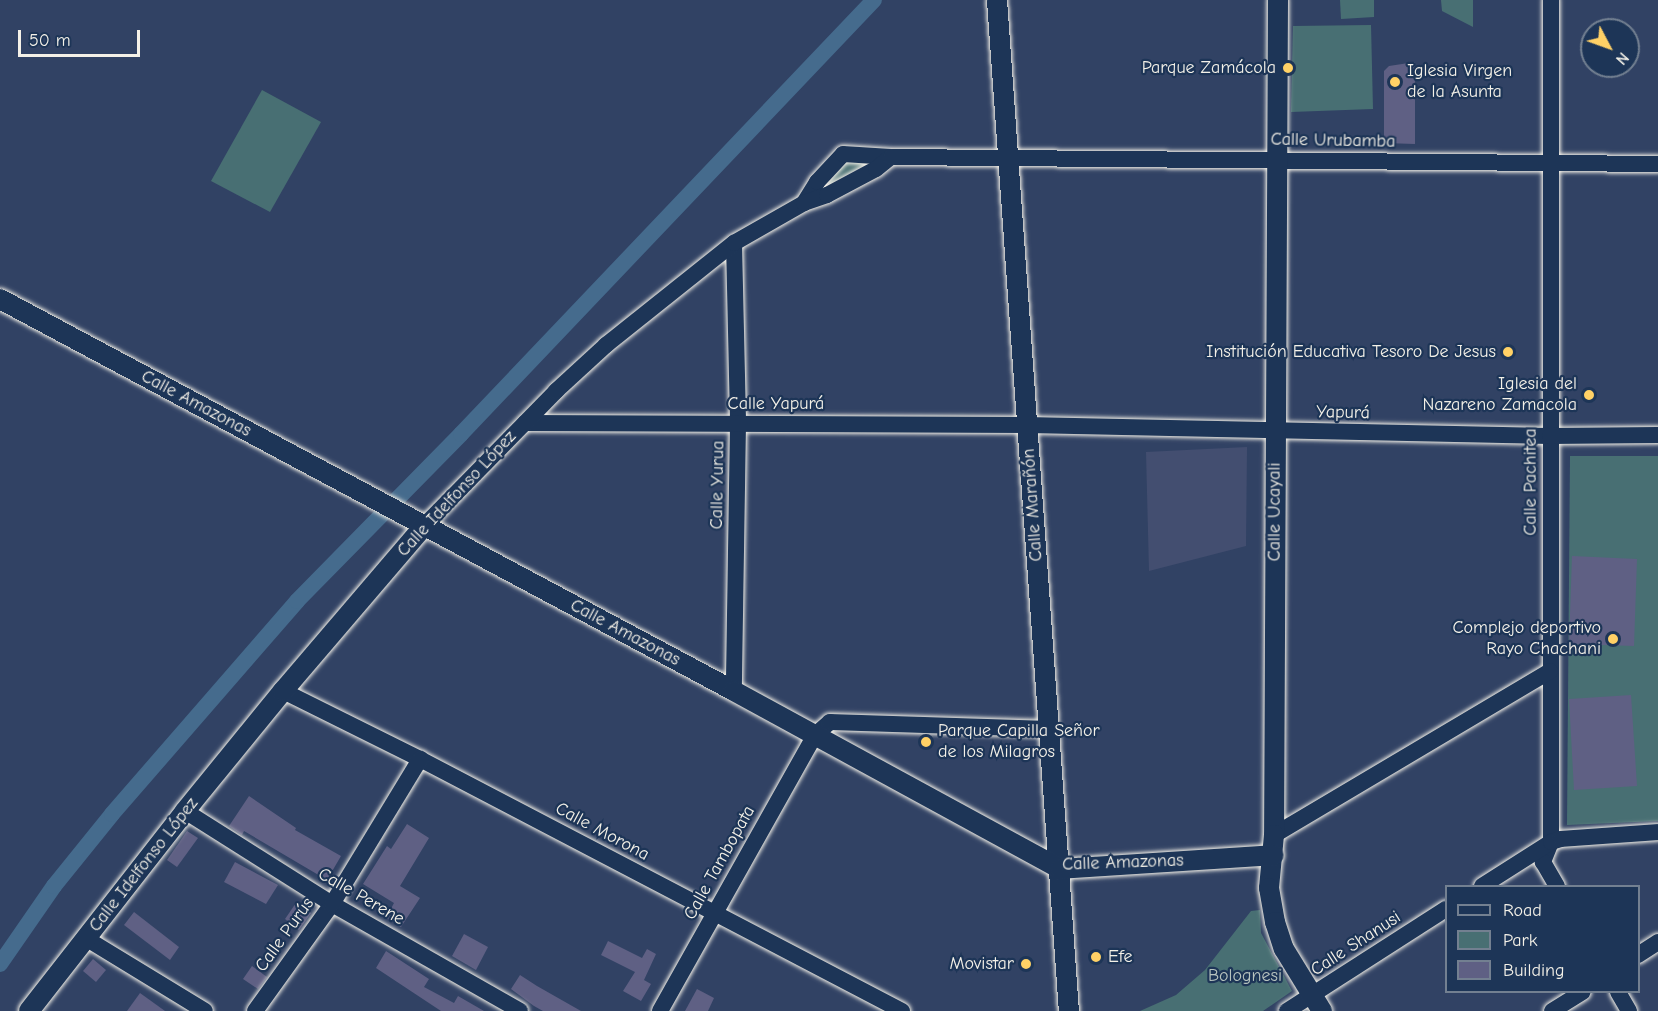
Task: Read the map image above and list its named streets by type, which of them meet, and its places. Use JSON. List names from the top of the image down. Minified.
{"streets":{"street":["Calle Urubamba","Calle Amazonas","Calle Yapurá","Yapurá","Calle Pachitea","Calle Yurua","Calle Idelfonso López","Calle Marañón","Calle Ucayali","Calle Morona","Calle Tambopata","Calle Perene","Calle Purús","Calle Shanusi"]},"crossings":[["Calle Urubamba","Calle Pachitea"],["Calle Urubamba","Calle Marañón"],["Calle Urubamba","Calle Ucayali"],["Calle Amazonas","Calle Yurua"],["Calle Amazonas","Calle Idelfonso López"],["Calle Amazonas","Calle Marañón"],["Calle Amazonas","Calle Ucayali"],["Calle Amazonas","Calle Tambopata"],["Calle Yapurá","Yapurá"],["Calle Yapurá","Calle Yurua"],["Calle Yapurá","Calle Idelfonso López"],["Calle Yapurá","Calle Marañón"],["Yapurá","Calle Pachitea"],["Yapurá","Calle Marañón"],["Yapurá","Calle Ucayali"],["Calle Yurua","Calle Idelfonso López"],["Calle Idelfonso López","Calle Morona"],["Calle Idelfonso López","Calle Perene"],["Calle Ucayali","Calle Shanusi"],["Calle Morona","Calle Tambopata"],["Calle Morona","Calle Purús"],["Calle Perene","Calle Purús"]],"parks":["Bolognesi"],"places":["Parque Zamácola","Iglesia Virgen de la Asunta","Institución Educativa Tesoro De Jesus","Iglesia del Nazareno Zamacola","Complejo deportivo Rayo Chachani","Parque Capilla Señor de los Milagros","Efe","Movistar"],"legend":["Road","Park","Building"],"scale_bar":"50 m","north":"bottom right"}
